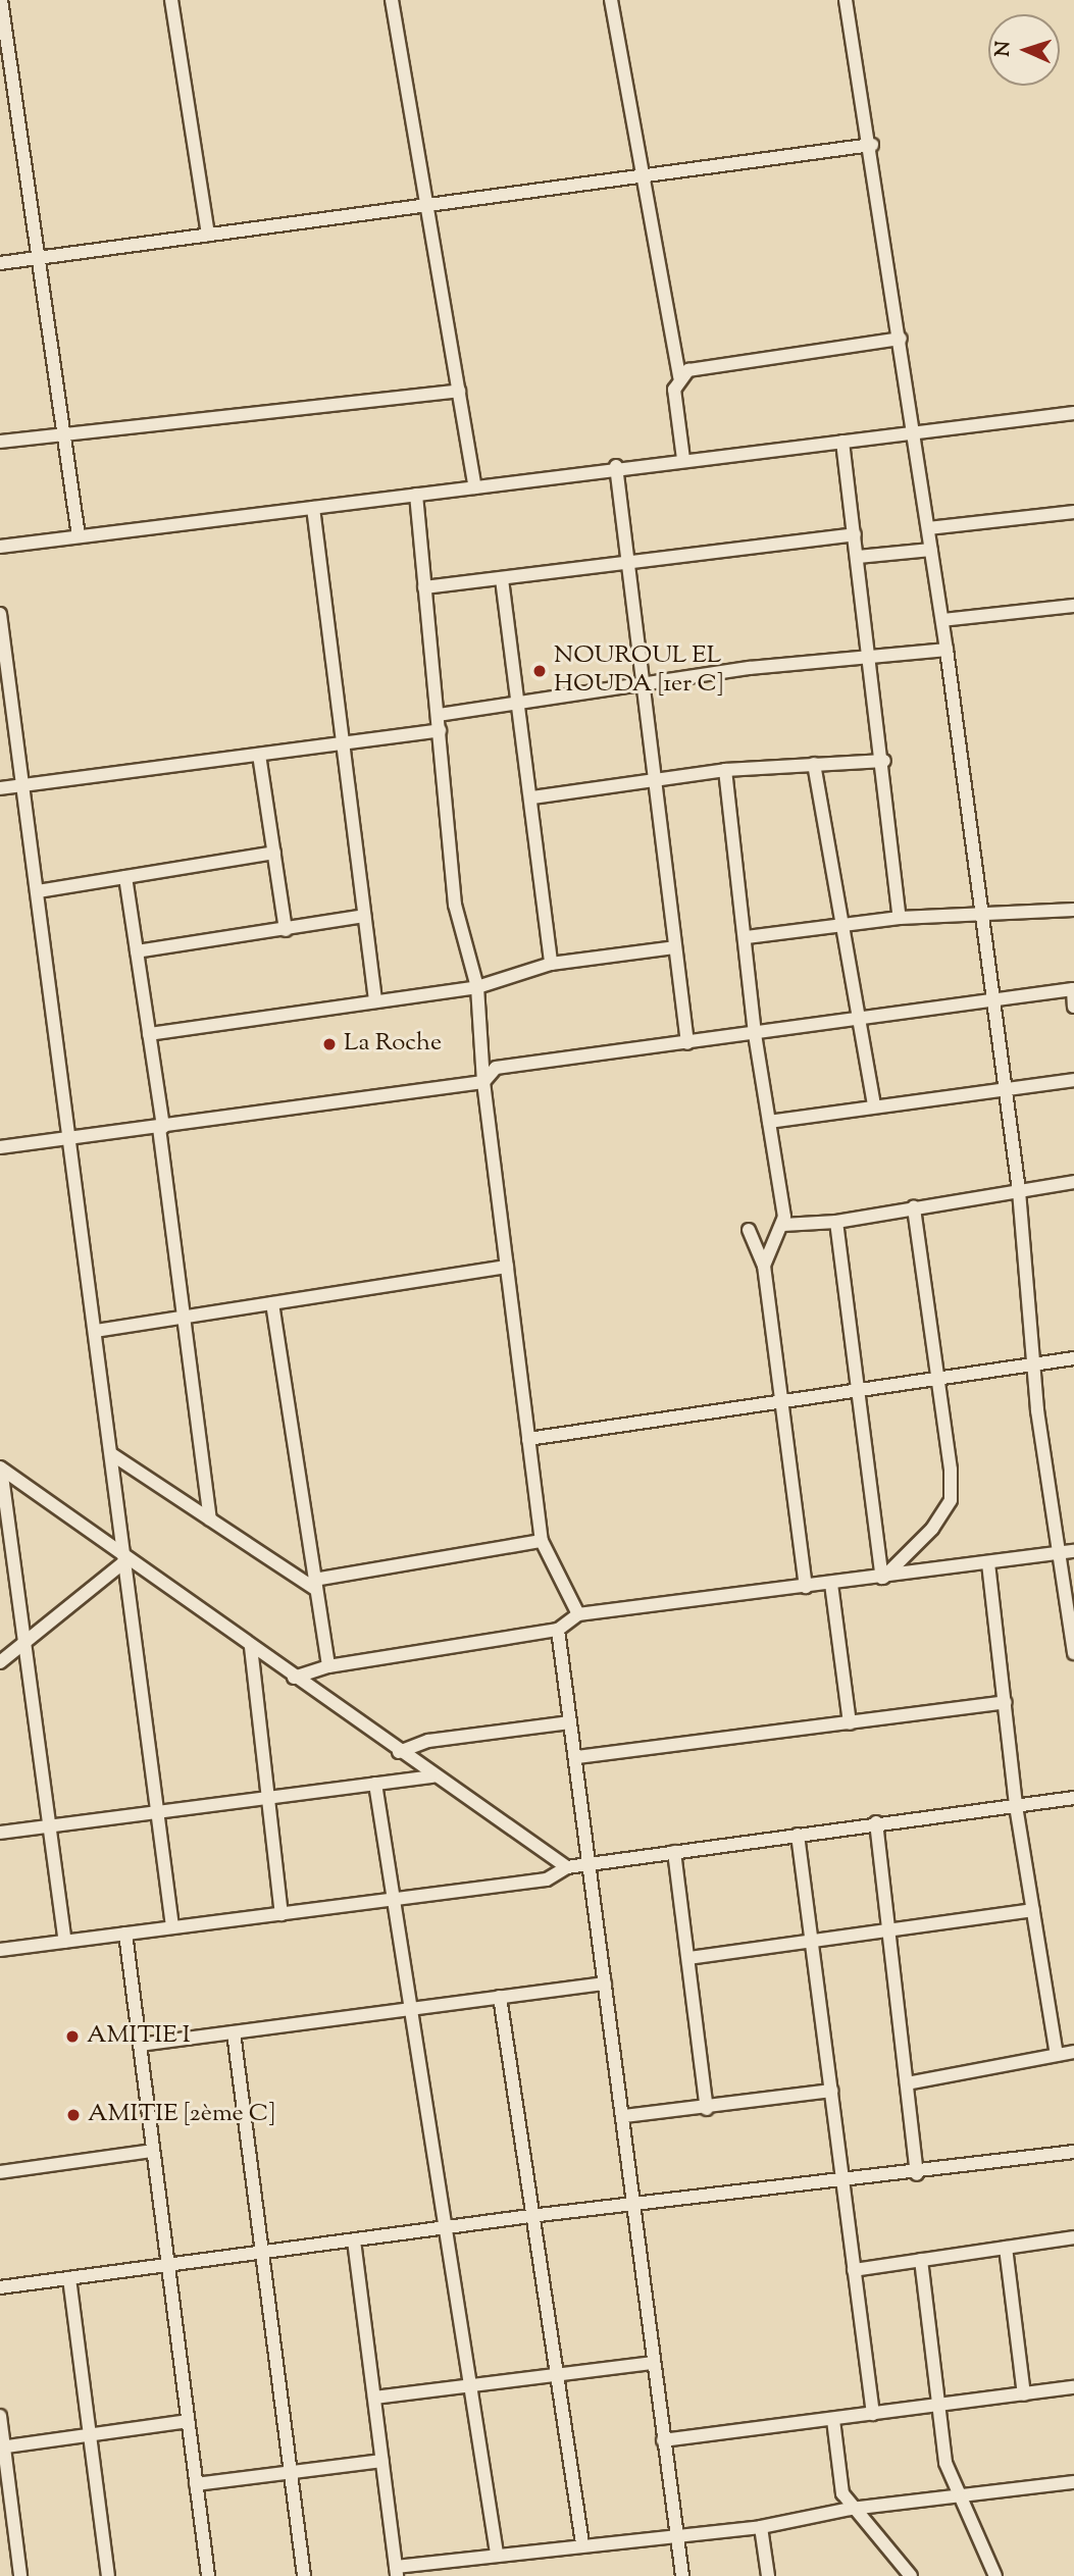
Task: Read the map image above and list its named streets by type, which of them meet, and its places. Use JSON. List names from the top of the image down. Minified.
{"places":["NOUROUL EL HOUDA [1er C]","La Roche","AMITIE I","AMITIE [2ème C]"],"north":"left"}
